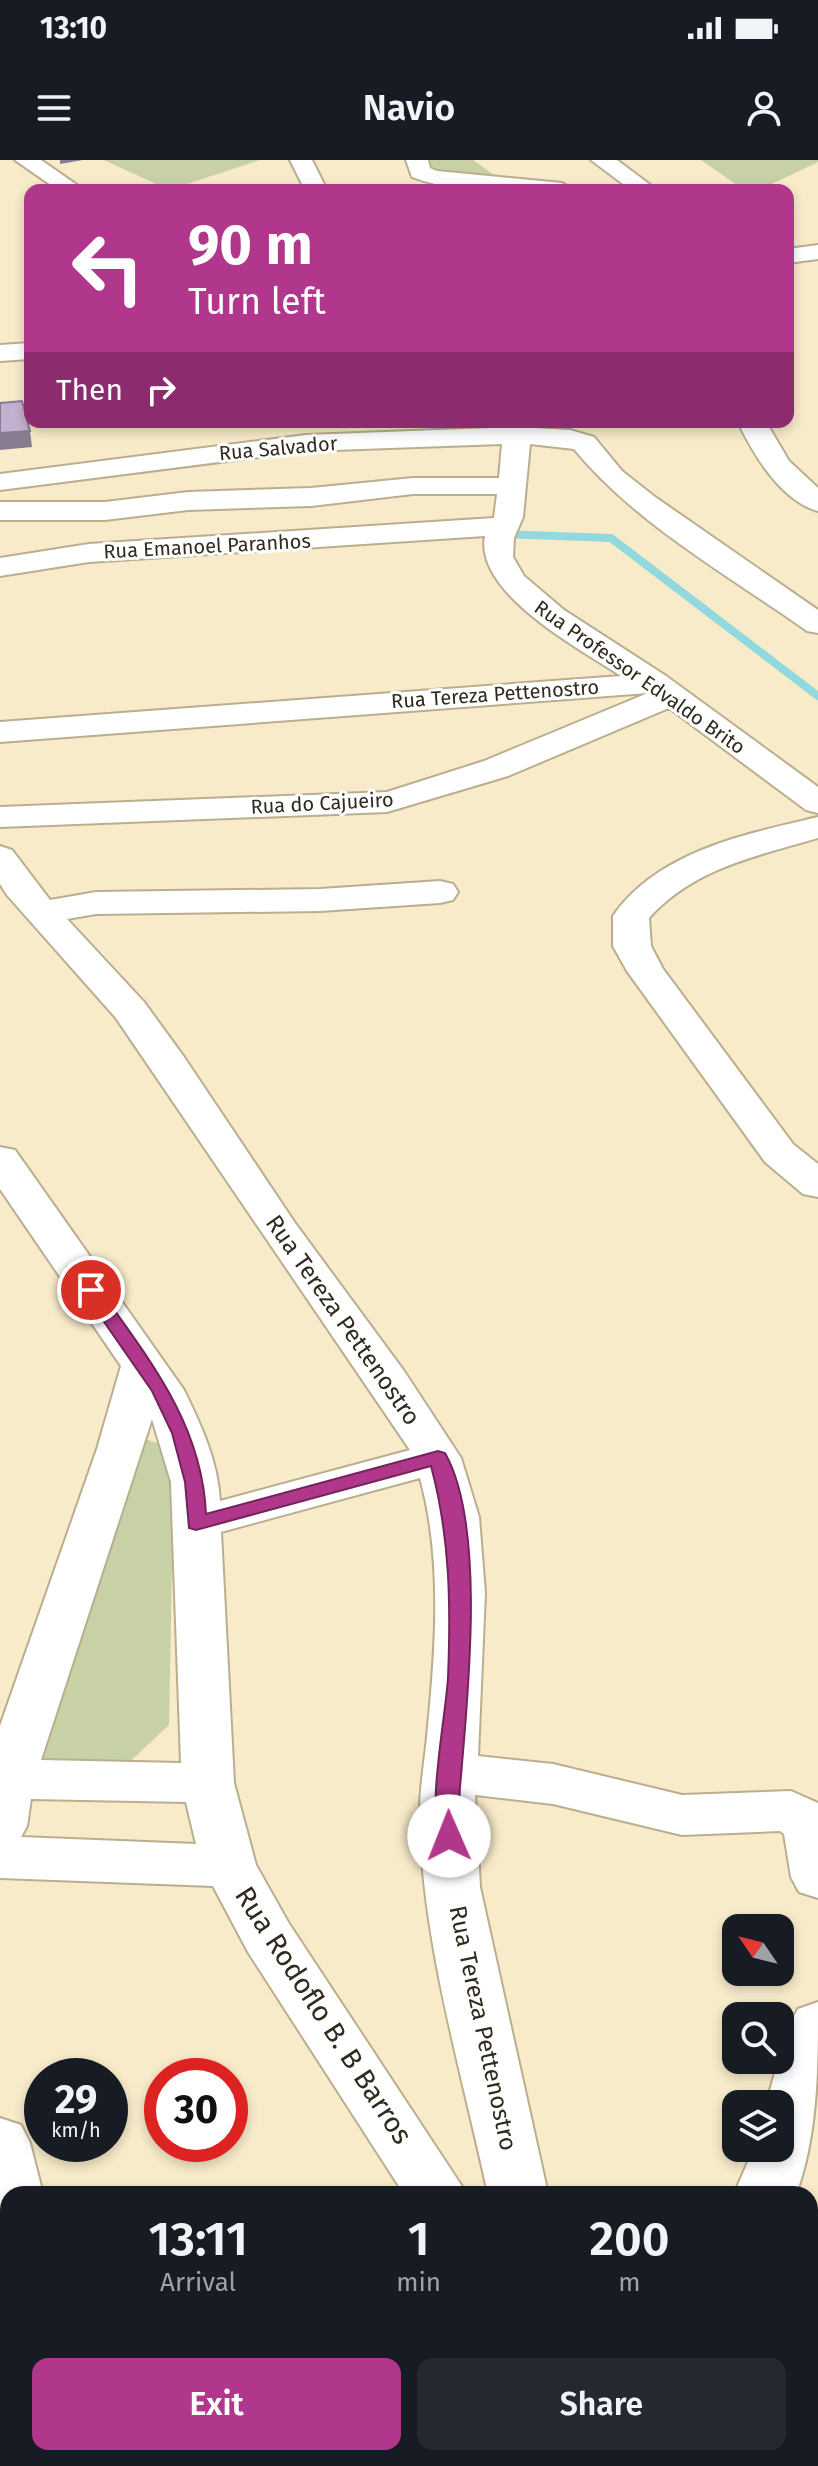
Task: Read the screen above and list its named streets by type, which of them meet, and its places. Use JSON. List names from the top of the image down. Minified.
{"streets":{"street":["Rua Salvador","Rua Emanoel Paranhos","Rua Professor Edvaldo Brito","Rua Tereza Pettenostro","Rua do Cajueiro","Rua Rodoflo B. B Barros"]},"crossings":[["Rua Emanoel Paranhos","Rua Professor Edvaldo Brito"],["Rua Professor Edvaldo Brito","Rua Tereza Pettenostro"],["Rua Professor Edvaldo Brito","Rua do Cajueiro"],["Rua Tereza Pettenostro","Rua do Cajueiro"]],"north":"top left","page":{"status":"13:10","header":"Navio","turn":["90 m","Turn left"],"then":"Then","speed":"29 km/h","limit":"30","eta":["13:11","Arrival","1","min","200","m"],"buttons":["Exit","Share"]}}
